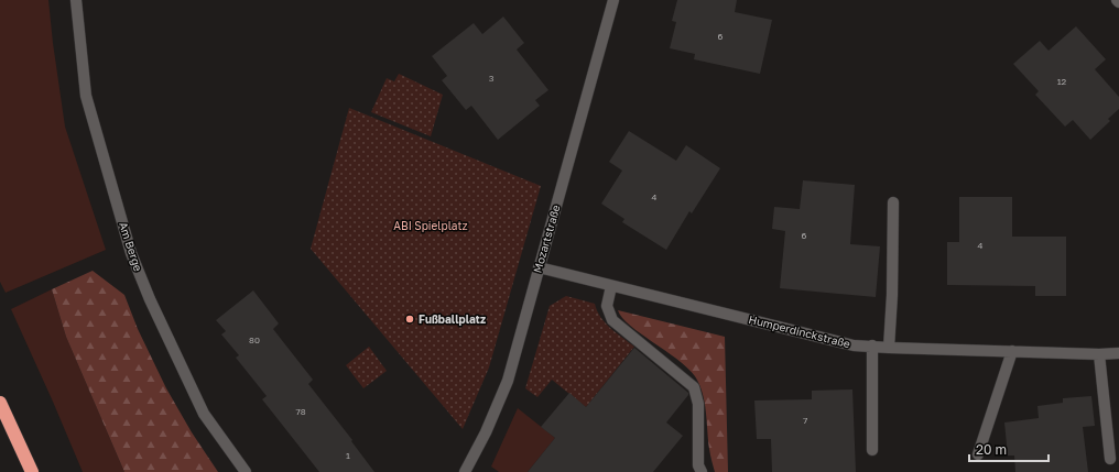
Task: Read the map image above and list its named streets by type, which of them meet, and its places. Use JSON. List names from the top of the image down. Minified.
{"streets":{"street":["Mozartstraße","Am Berge","Humperdinckstraße"]},"crossings":[["Mozartstraße","Humperdinckstraße"]],"parks":["ABI Spielplatz"],"places":["Fußballplatz"],"house_numbers":["6","3","12","4","6","4","80","78","7","1"],"scale_bar":"20 m"}
